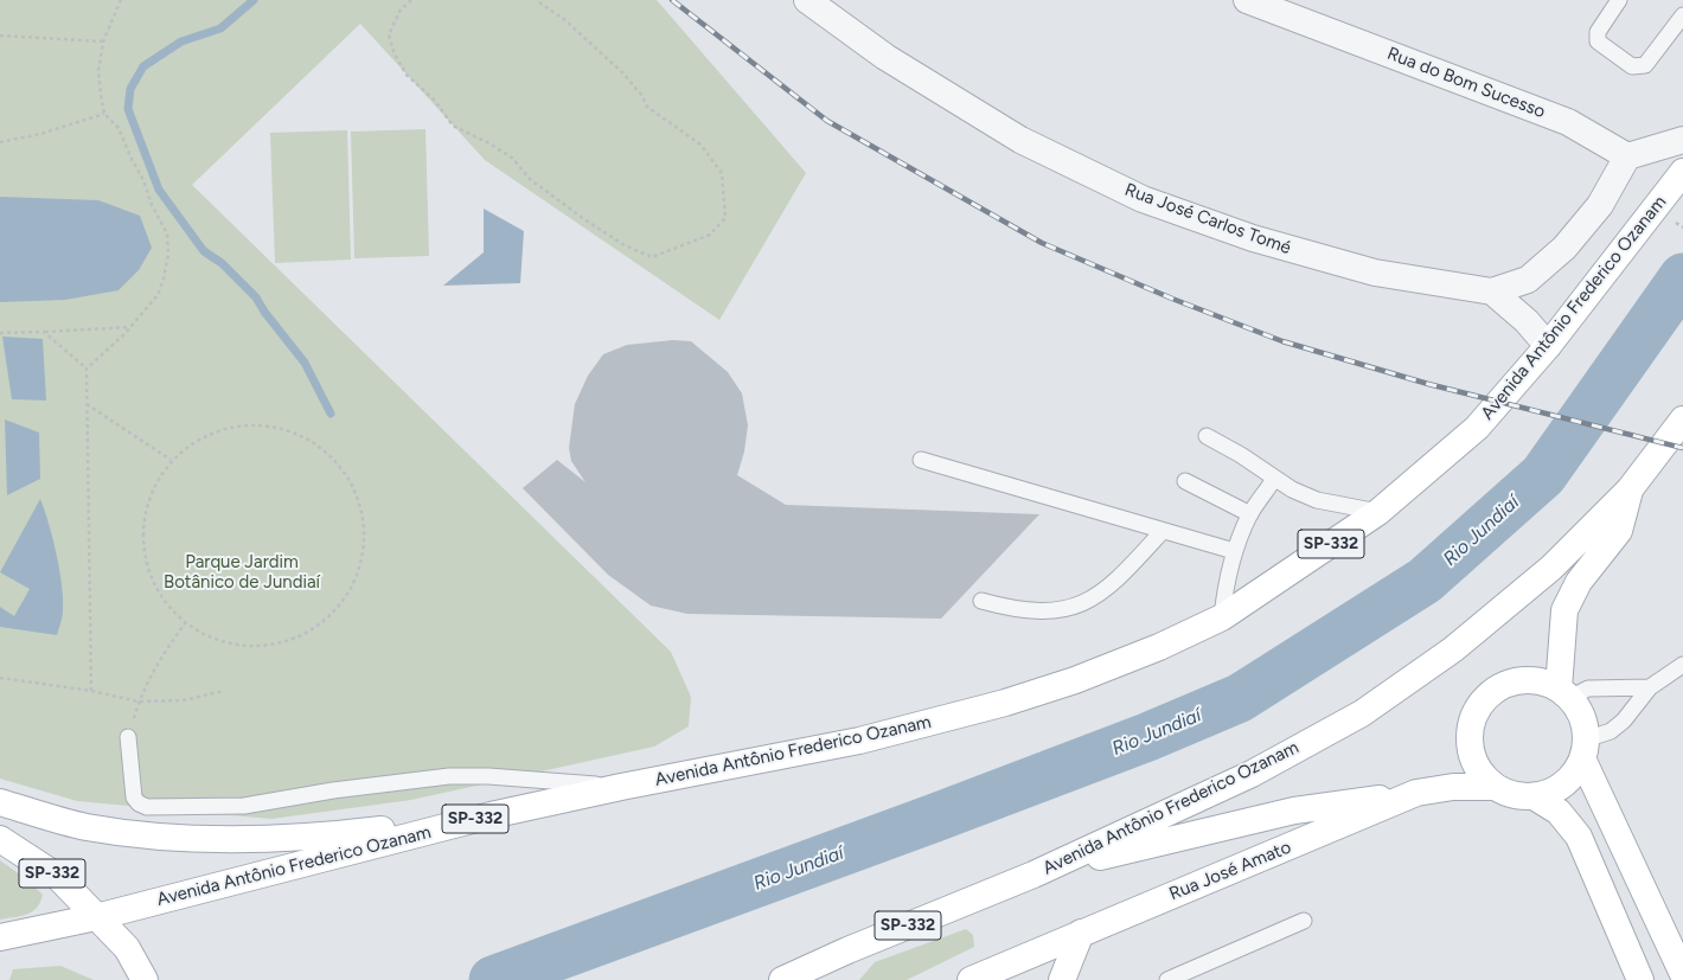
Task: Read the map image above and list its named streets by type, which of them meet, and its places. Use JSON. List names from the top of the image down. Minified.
{"streets":{"main road":["Avenida Antônio Frederico Ozanam","SP-332","Rua José Amato"],"street":["Rua do Bom Sucesso","Rua José Carlos Tomé"]},"crossings":[["Avenida Antônio Frederico Ozanam","SP-332"]],"water":["Rio Jundiaí"],"parks":["Parque Jardim Botânico de Jundiaí"]}
